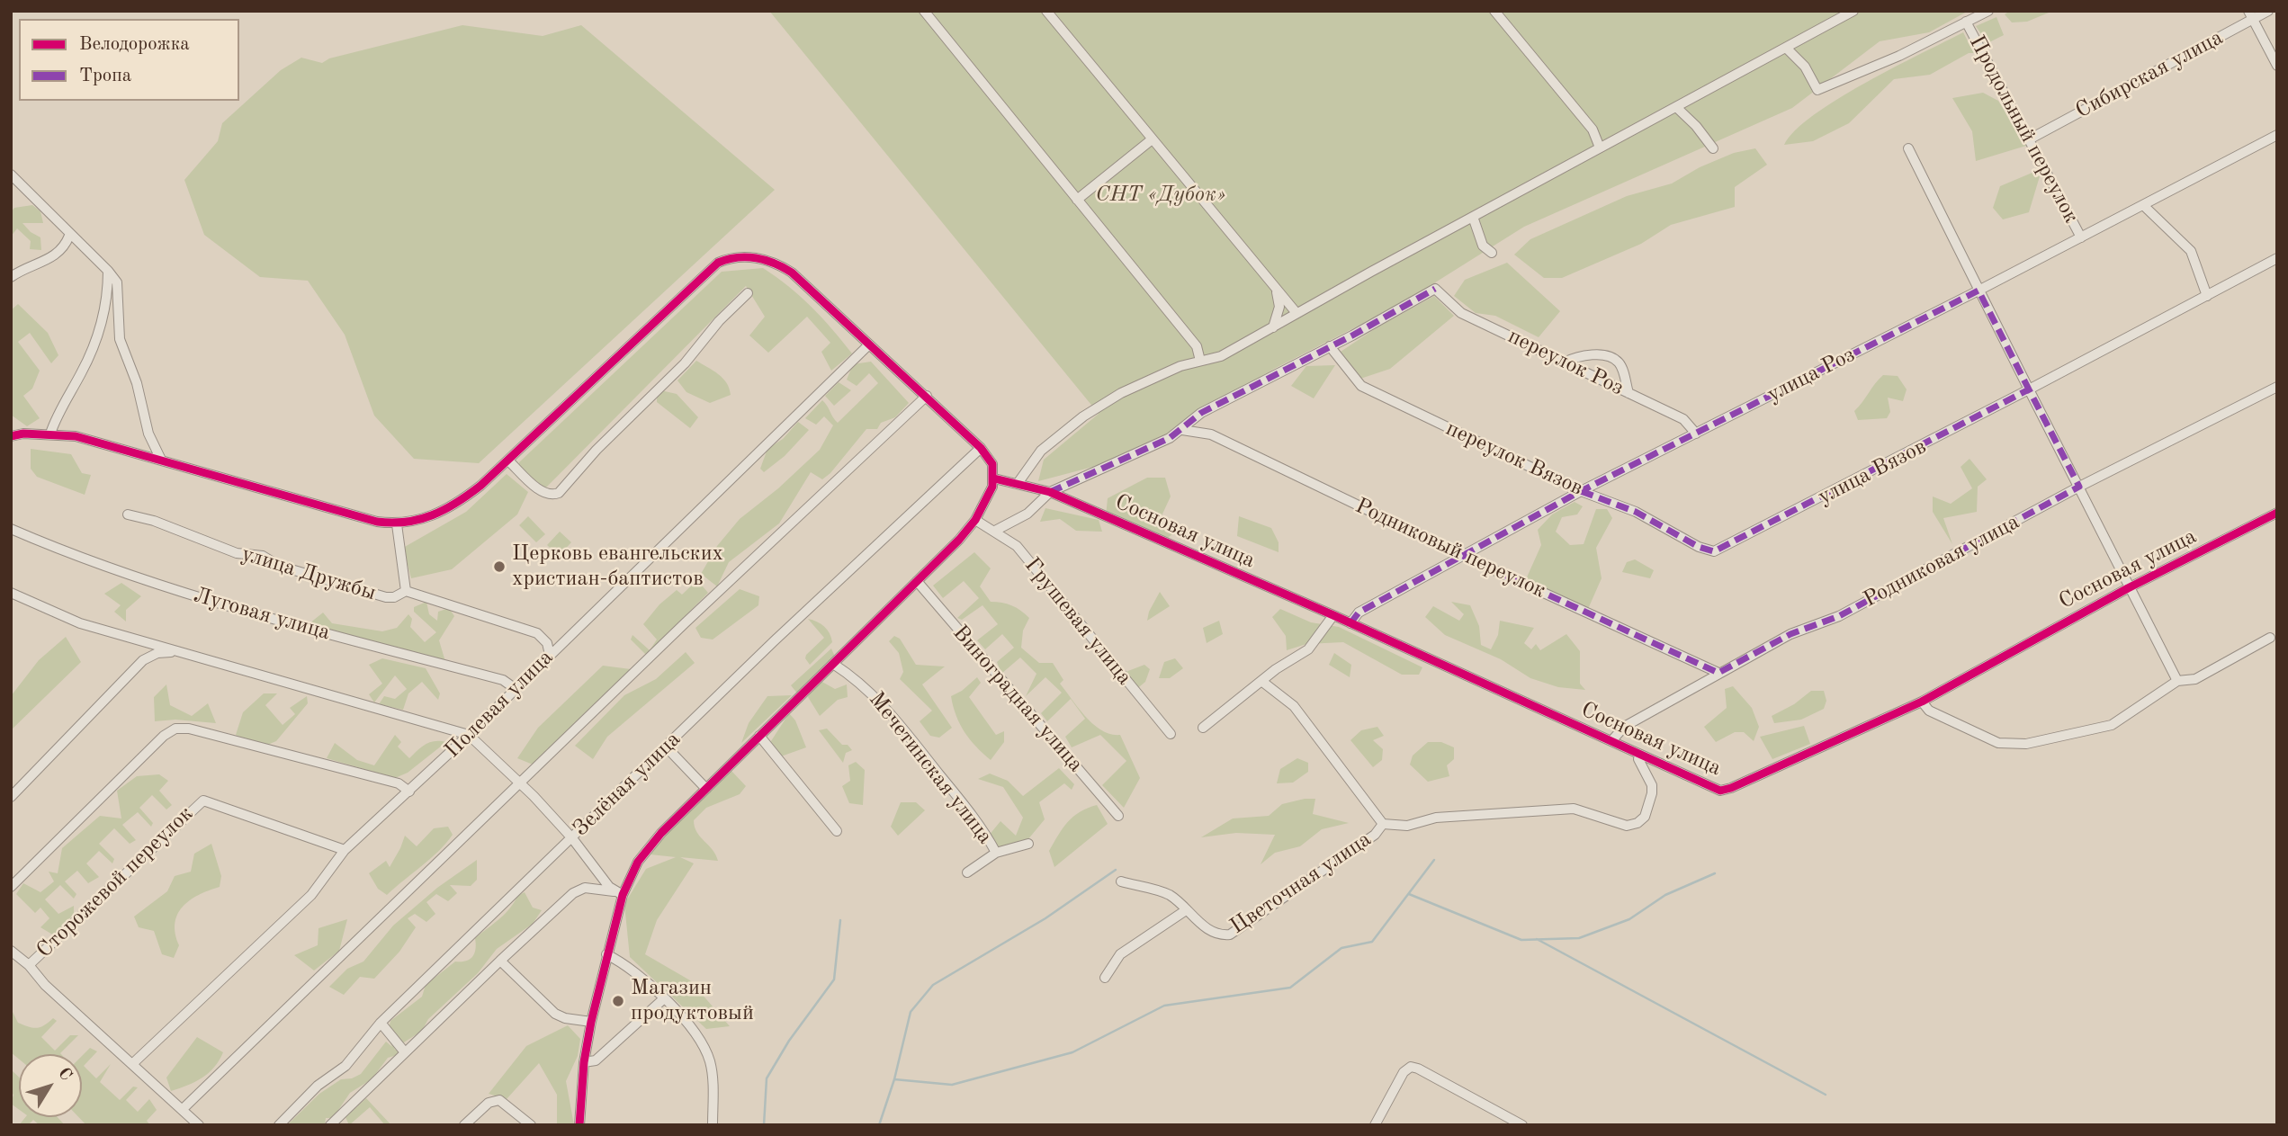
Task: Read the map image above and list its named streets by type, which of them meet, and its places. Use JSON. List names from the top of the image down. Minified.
{"streets":{"street":["Сибирская улица","Продольный переулок","переулок Роз","улица Роз","переулок Вязов","улица Вязов","Сосновая улица","Родниковый переулок","Родниковая улица","улица Дружбы","Луговая улица","Грушевая улица","Виноградная улица","Полевая улица","Мечетинская улица","Зелёная улица","Сторожевой переулок","Цветочная улица"]},"crossings":[["Сибирская улица","Продольный переулок"],["Продольный переулок","улица Роз"],["переулок Роз","улица Роз"],["переулок Роз","переулок Вязов"],["улица Роз","переулок Вязов"],["улица Роз","Сосновая улица"],["улица Роз","Родниковый переулок"],["переулок Вязов","улица Вязов"],["Сосновая улица","Родниковая улица"],["Родниковый переулок","Родниковая улица"],["улица Дружбы","Полевая улица"],["Луговая улица","Полевая улица"],["Полевая улица","Сторожевой переулок"]],"parks":["СНТ «Дубок»"],"places":["Церковь евангельских христиан-баптистов","Магазин продуктовый"],"legend":["Велодорожка","Тропа"],"north":"top right"}
